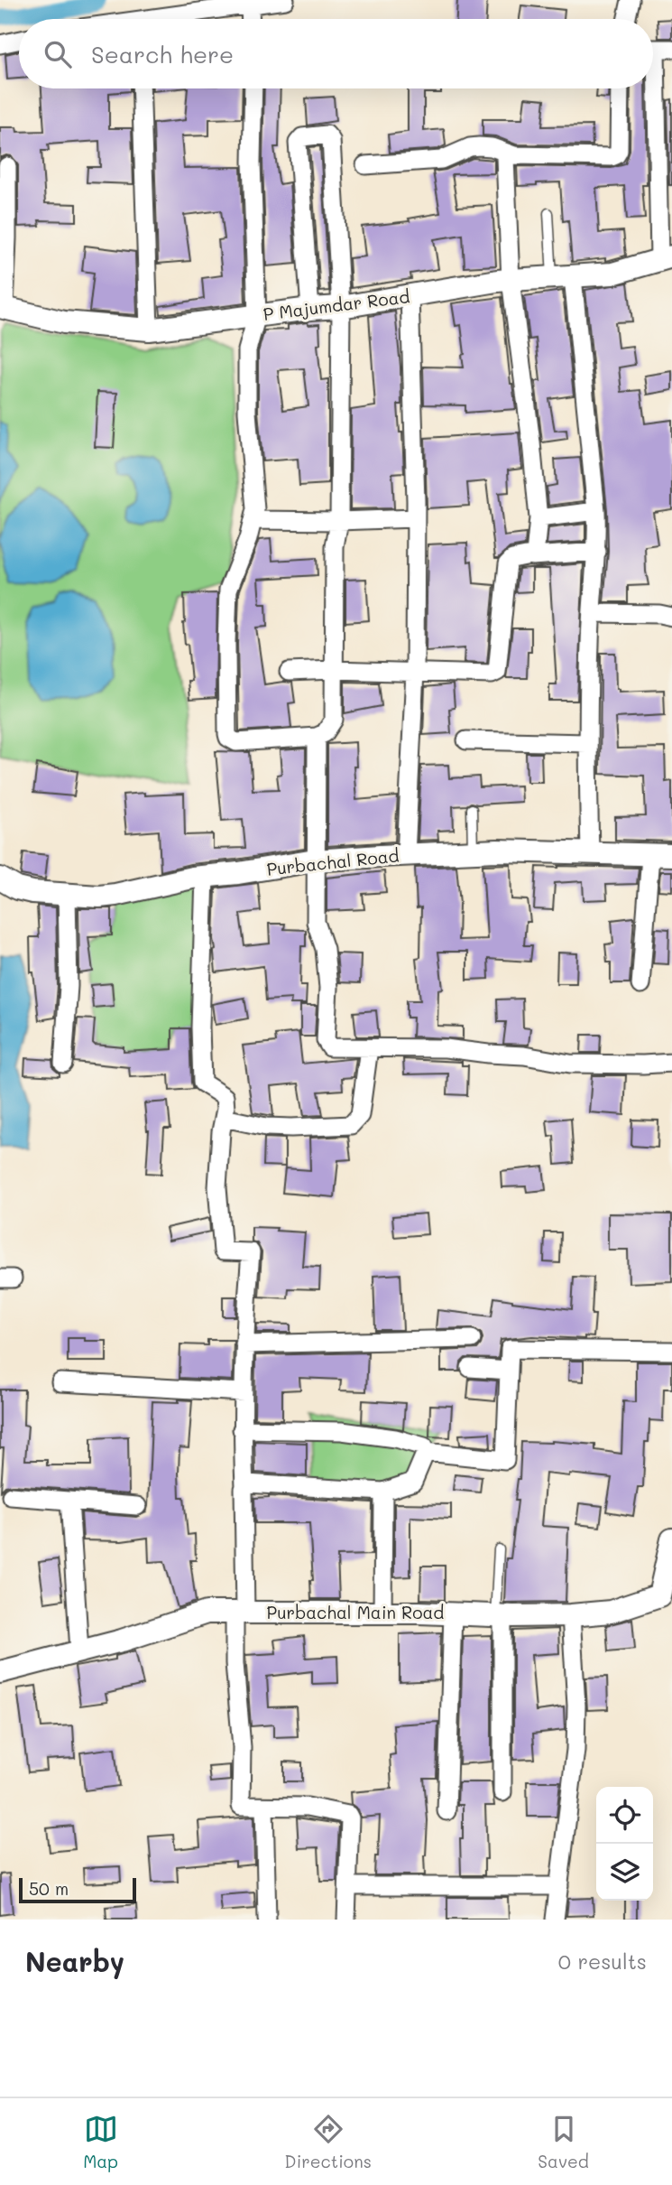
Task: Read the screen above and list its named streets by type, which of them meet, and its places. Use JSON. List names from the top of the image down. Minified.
{"streets":{"street":["P Majumdar Road","Purbachal Road","Purbachal Main Road"]},"scale_bar":"50 m","page":{"search":"Search here","scale":"50 m","heading":["Nearby","0 results"],"nav":["Map","Directions","Saved"]}}
